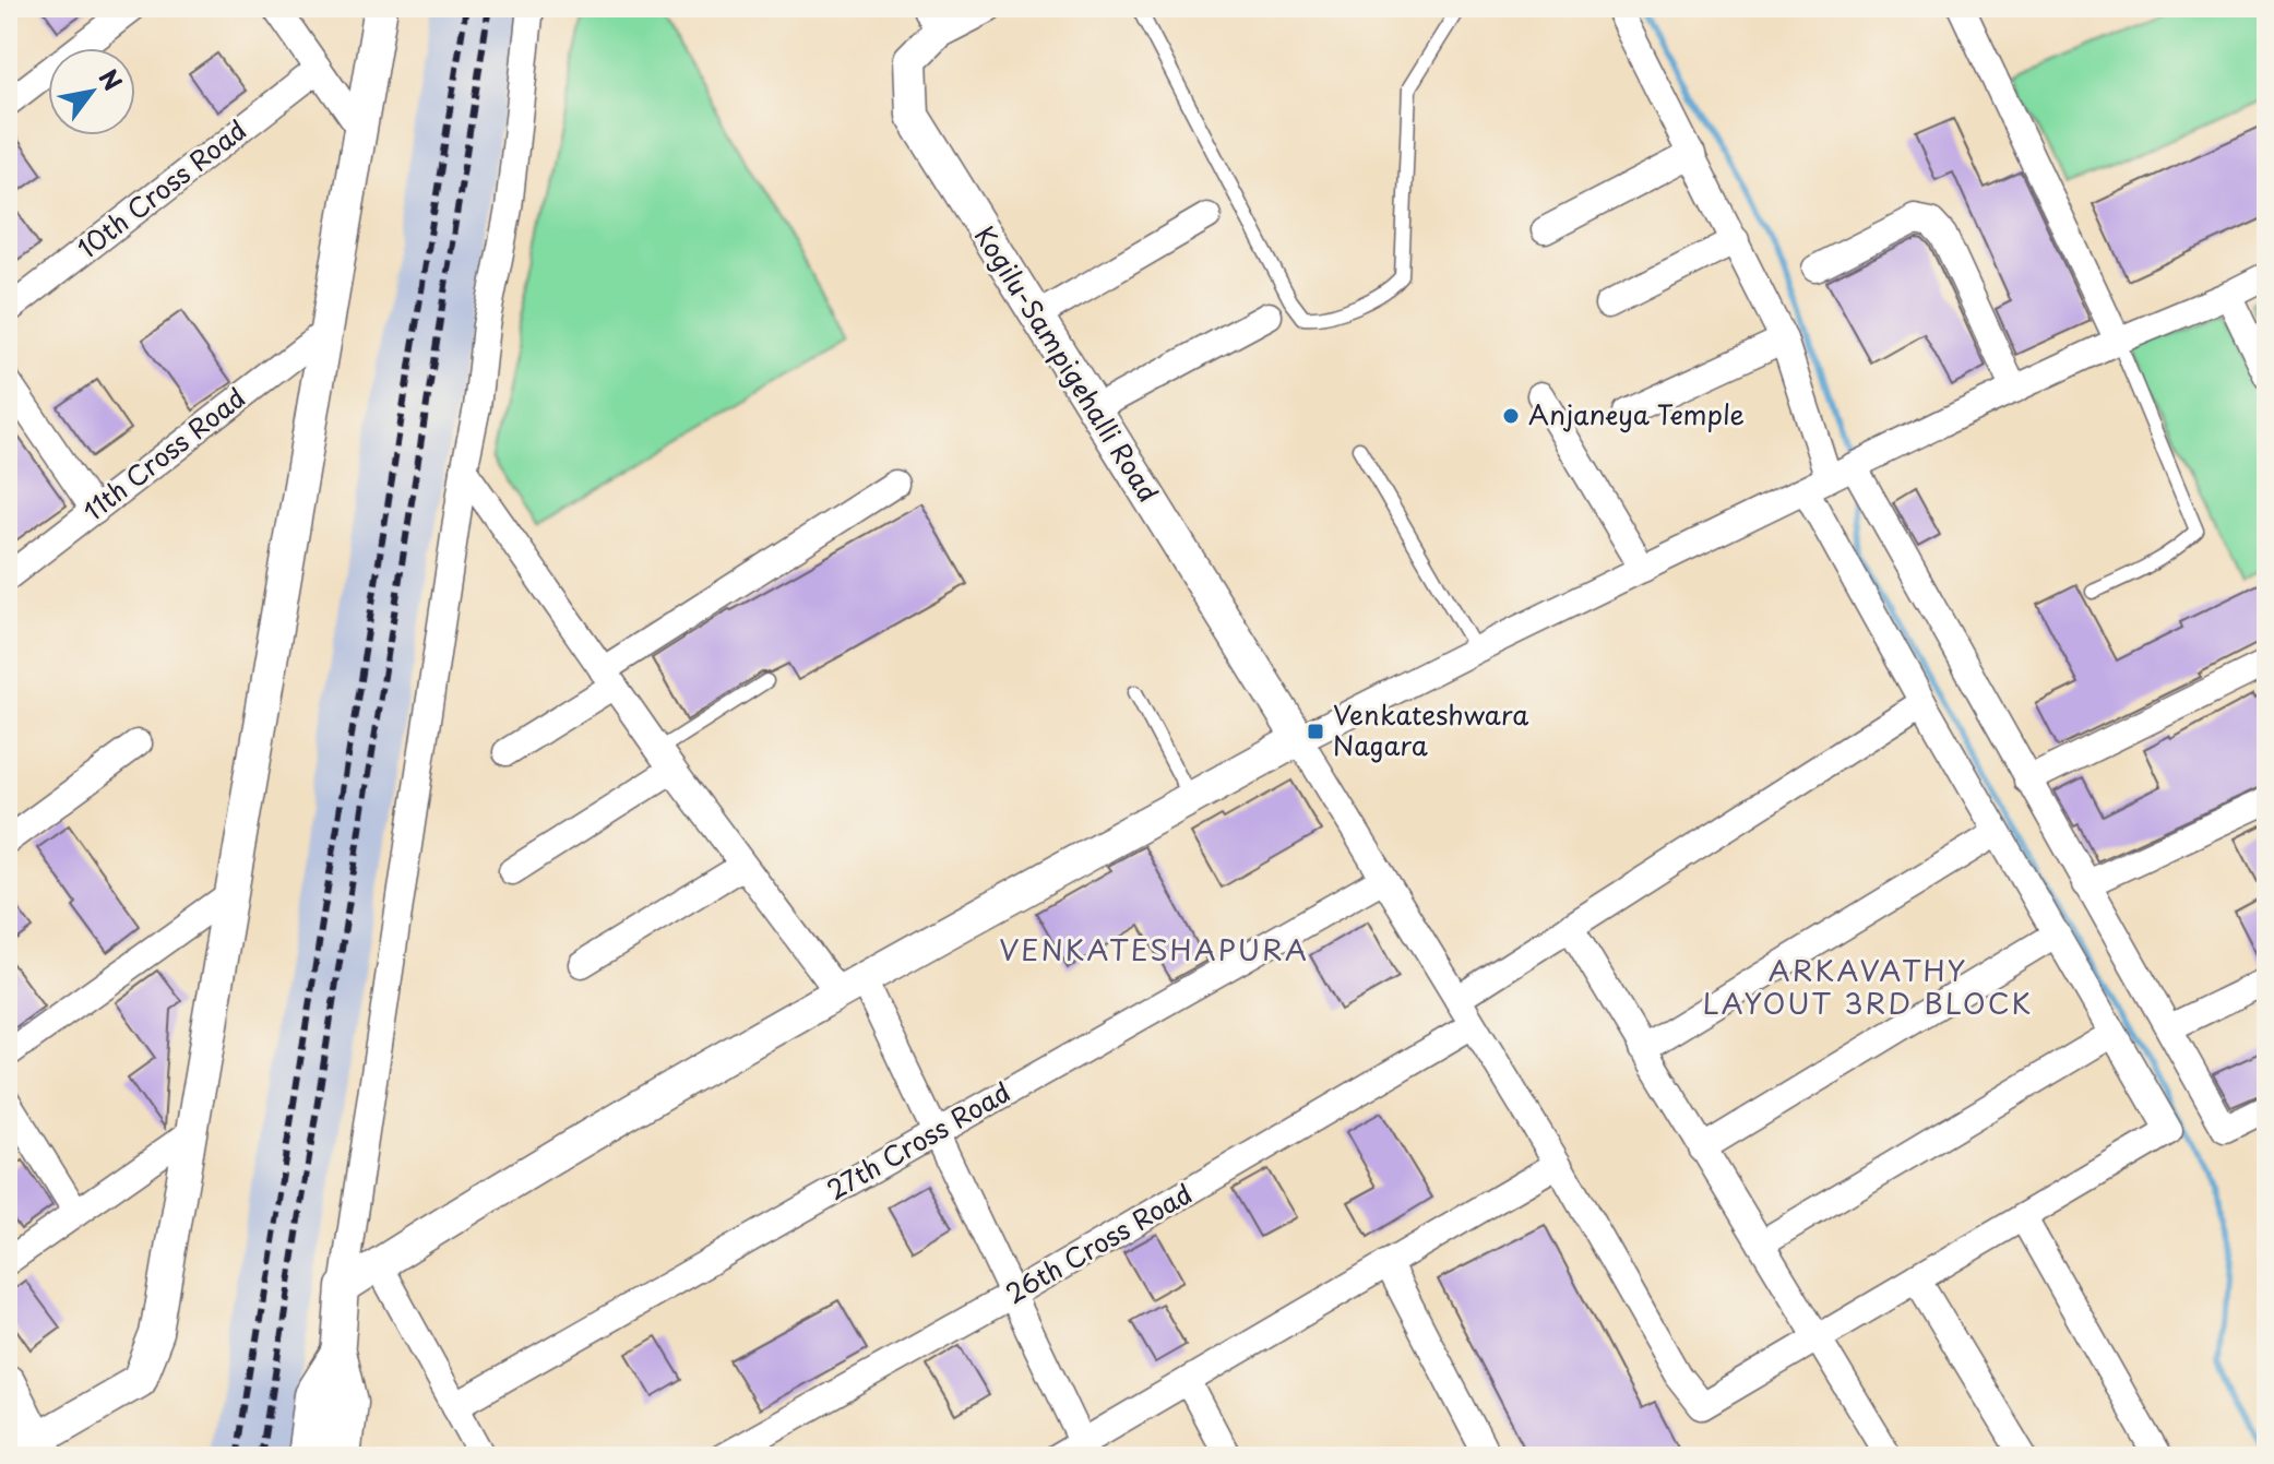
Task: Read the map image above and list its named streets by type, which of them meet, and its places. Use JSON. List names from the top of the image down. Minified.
{"streets":{"street":["10th Cross Road","Kogilu-Sampigehalli Road","11th Cross Road","27th Cross Road","26th Cross Road"]},"districts":["VENKATESHAPURA","ARKAVATHY LAYOUT 3RD BLOCK"],"places":{"other":["Anjaneya Temple"],"transit":["Venkateshwara Nagara"]},"north":"top right"}
